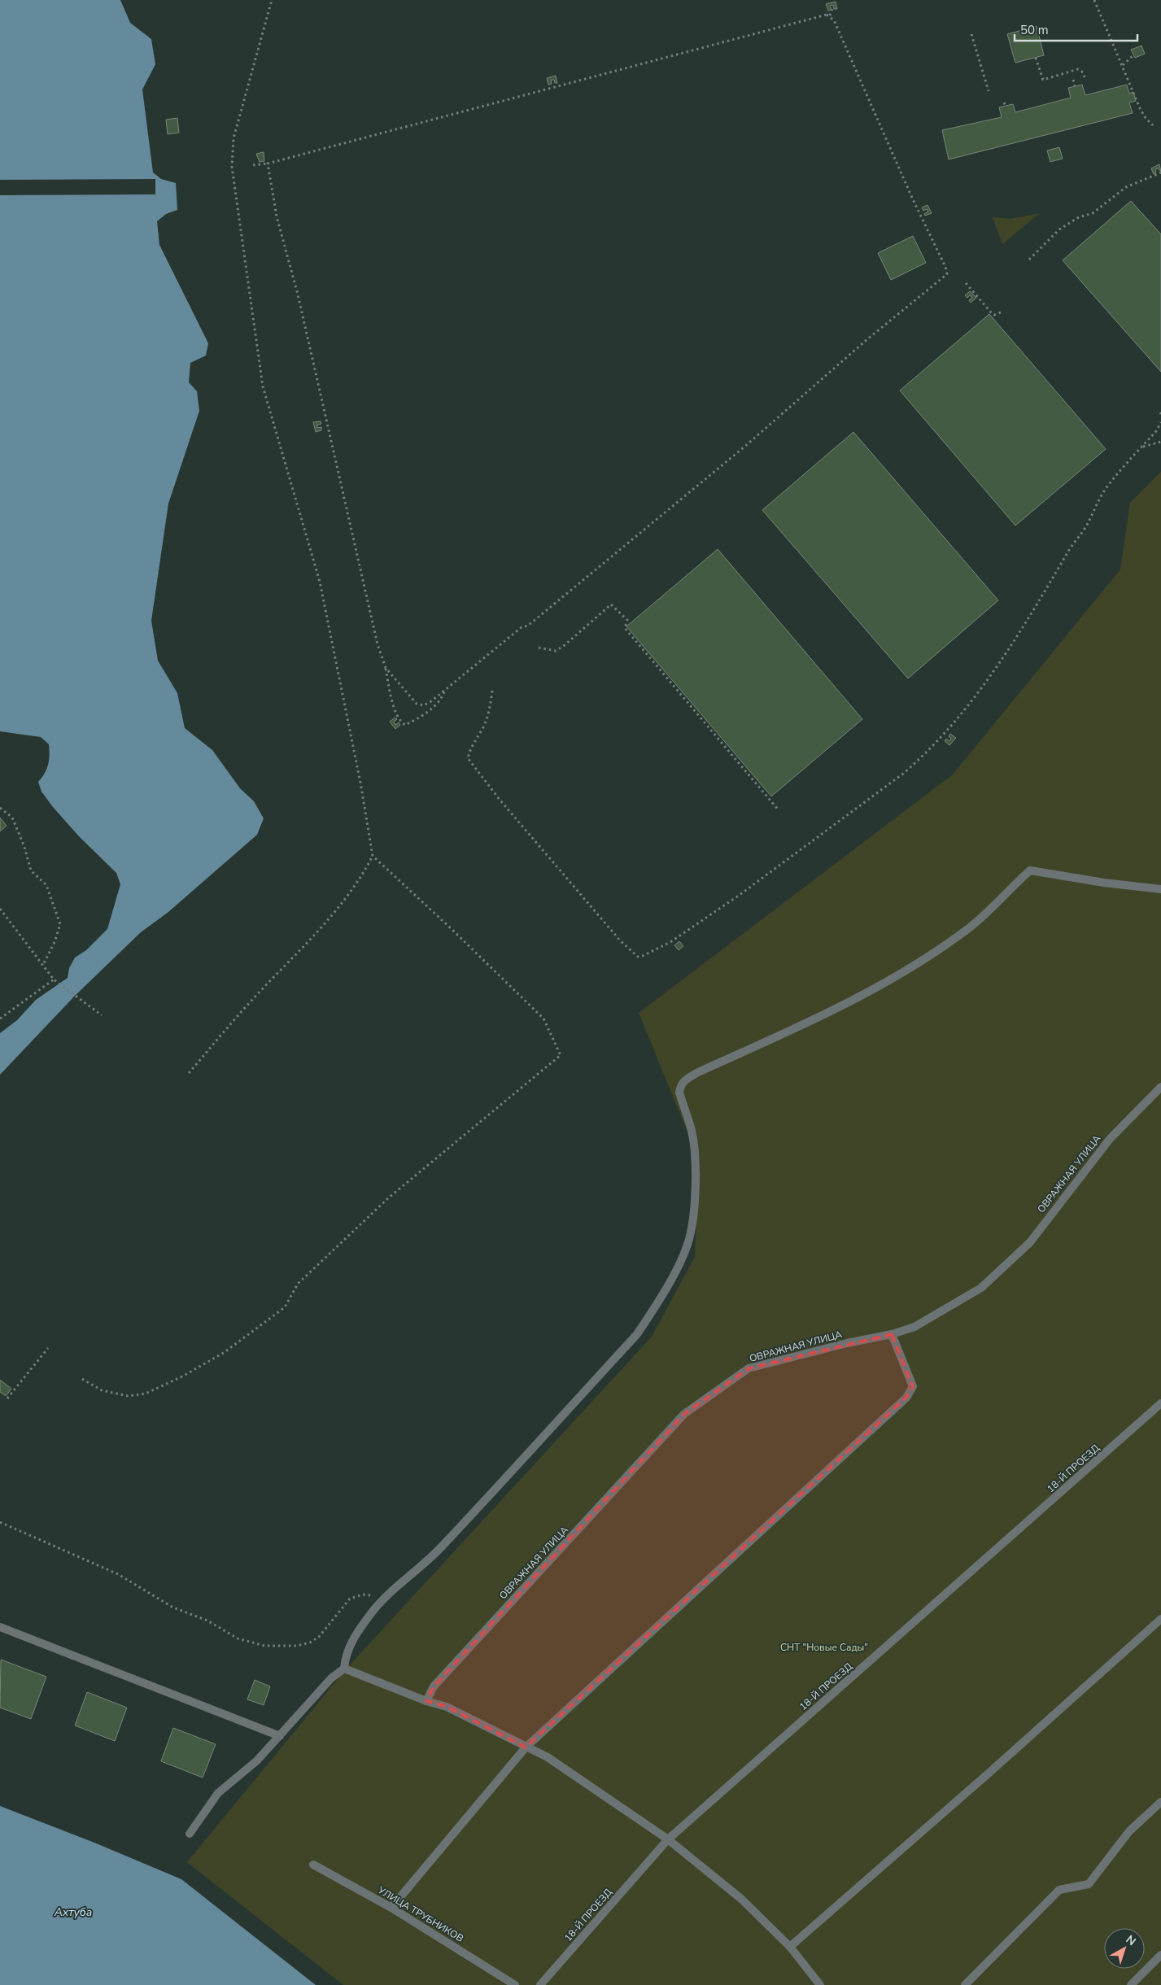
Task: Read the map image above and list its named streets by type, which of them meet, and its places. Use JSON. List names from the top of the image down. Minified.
{"streets":{"street":["ОВРАЖНАЯ УЛИЦА","18-Й ПРОЕЗД","УЛИЦА ТРУБНИКОВ"]},"water":["Ахтуба"],"parks":["СНТ \"Новые Сады\""],"scale_bar":"50 m","north":"top right"}
